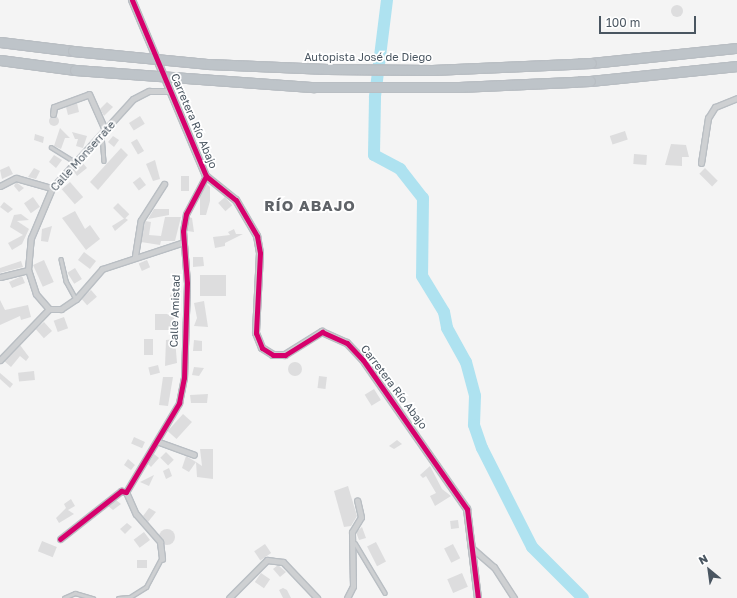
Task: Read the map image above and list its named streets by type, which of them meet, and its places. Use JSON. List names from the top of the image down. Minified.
{"streets":{"highway":["Autopista José de Diego"],"street":["Carretera Río Abajo","Calle Monserrate","Calle Amistad"]},"crossings":[["Carretera Río Abajo","Calle Monserrate"],["Carretera Río Abajo","Calle Amistad"]],"districts":["RÍO ABAJO"],"scale_bar":"100 m","north":"top left"}
